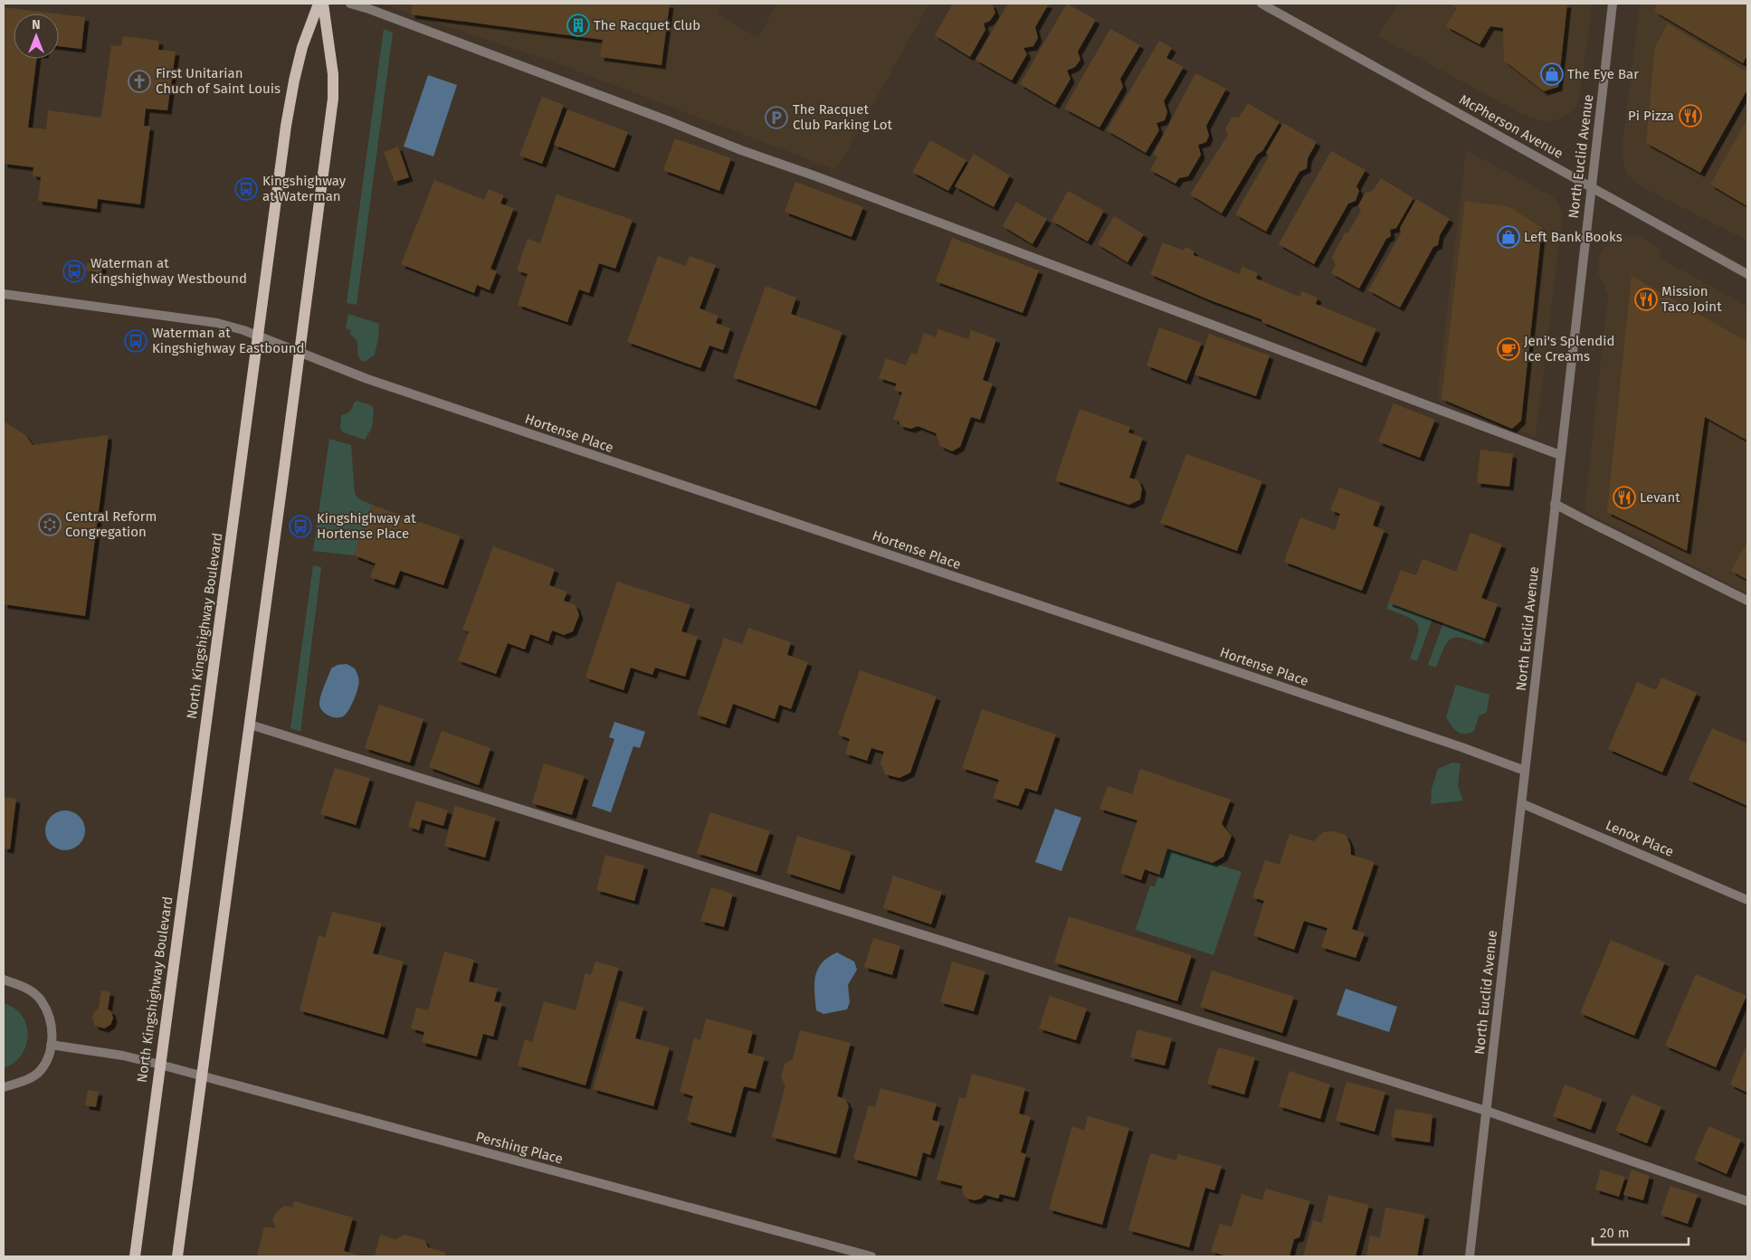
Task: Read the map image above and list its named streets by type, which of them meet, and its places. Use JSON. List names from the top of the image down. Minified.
{"streets":{"main road":["North Kingshighway Boulevard"],"street":["McPherson Avenue","North Euclid Avenue","Hortense Place","Lenox Place","Pershing Place"]},"crossings":[["McPherson Avenue","North Euclid Avenue"],["North Euclid Avenue","Hortense Place"],["North Euclid Avenue","Lenox Place"],["Hortense Place","North Kingshighway Boulevard"],["North Kingshighway Boulevard","Pershing Place"]],"places":{"building":["The Racquet Club"],"shop":["The Eye Bar","Left Bank Books"],"church":["First Unitarian Chuch of Saint Louis"],"restaurant":["Pi Pizza","Mission Taco Joint","Levant"],"parking":["The Racquet Club Parking Lot"],"bus stop":["Kingshighway at Waterman","Waterman at Kingshighway Westbound","Waterman at Kingshighway Eastbound","Kingshighway at Hortense Place"],"cafe":["Jeni's Splendid Ice Creams"],"synagogue":["Central Reform Congregation"]},"scale_bar":"20 m","north":"top"}
